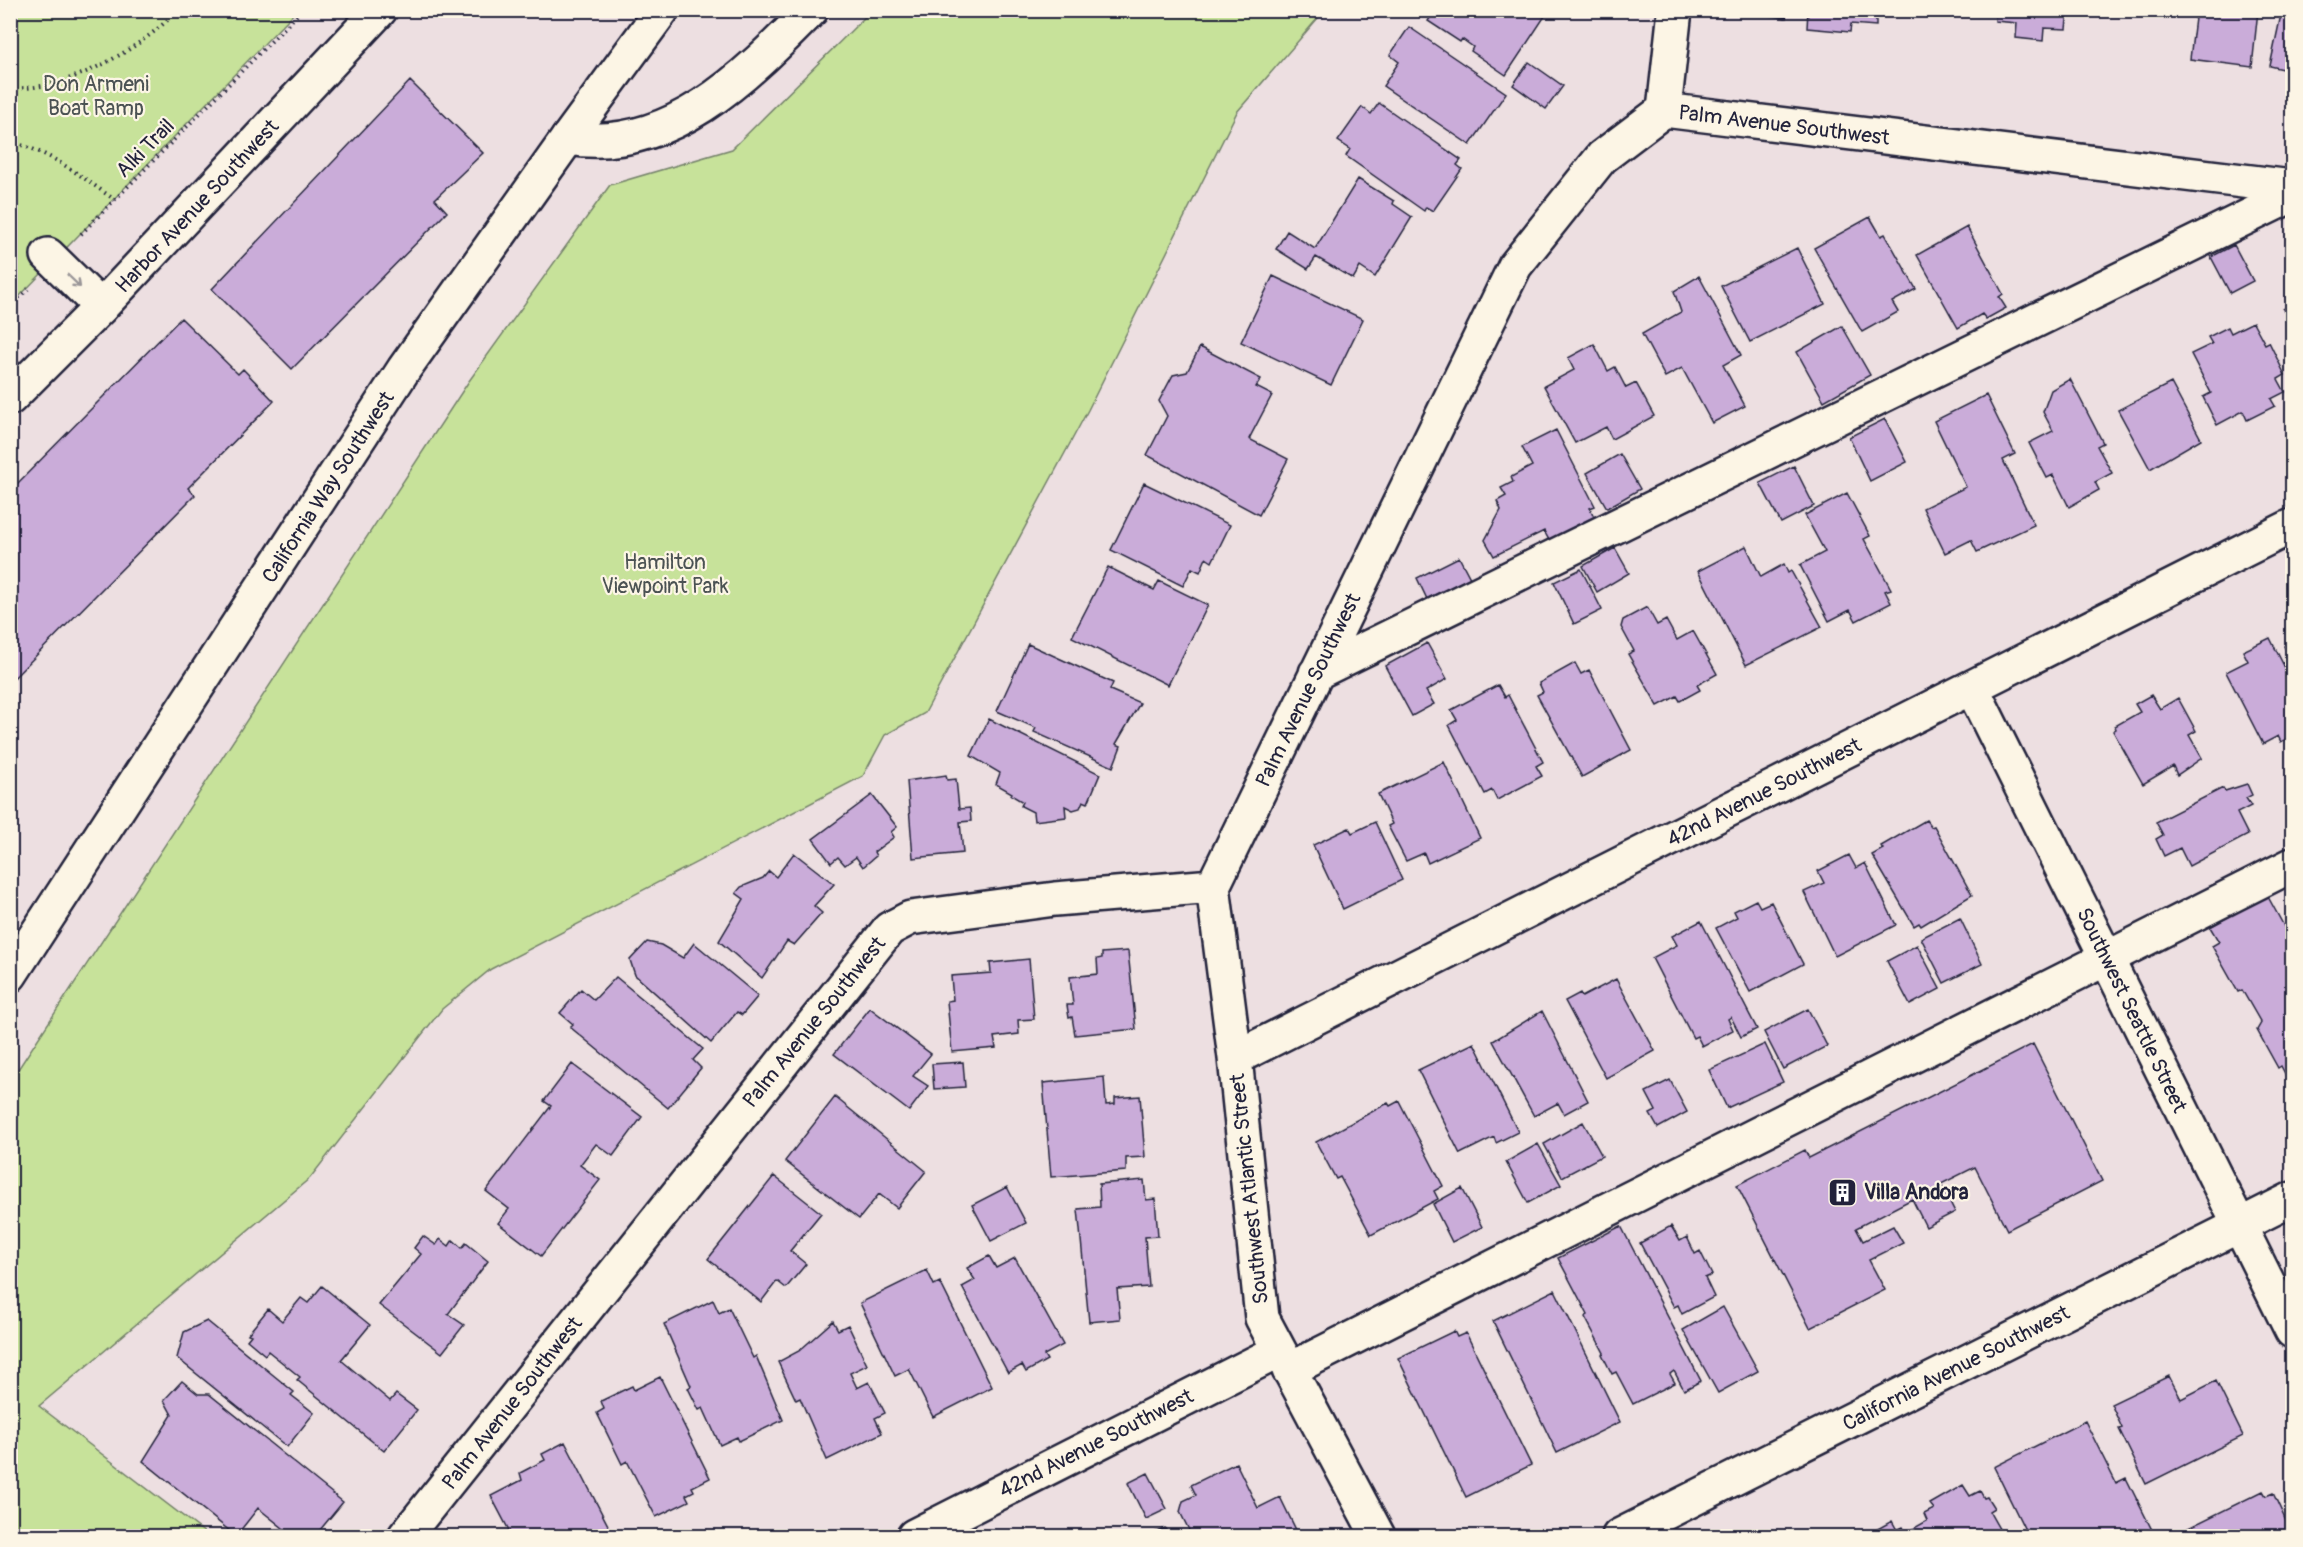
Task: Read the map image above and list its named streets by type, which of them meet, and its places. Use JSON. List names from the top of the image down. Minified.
{"streets":{"street":["Palm Avenue Southwest","Harbor Avenue Southwest","California Way Southwest","42nd Avenue Southwest","Southwest Seattle Street","Southwest Atlantic Street","California Avenue Southwest"],"path":["Alki Trail"]},"crossings":[["Palm Avenue Southwest","Southwest Atlantic Street"],["42nd Avenue Southwest","Southwest Seattle Street"],["42nd Avenue Southwest","Southwest Atlantic Street"],["Southwest Seattle Street","California Avenue Southwest"]],"parks":["Don Armeni Boat Ramp","Hamilton Viewpoint Park"],"places":{"building":["Villa Andora"]}}
